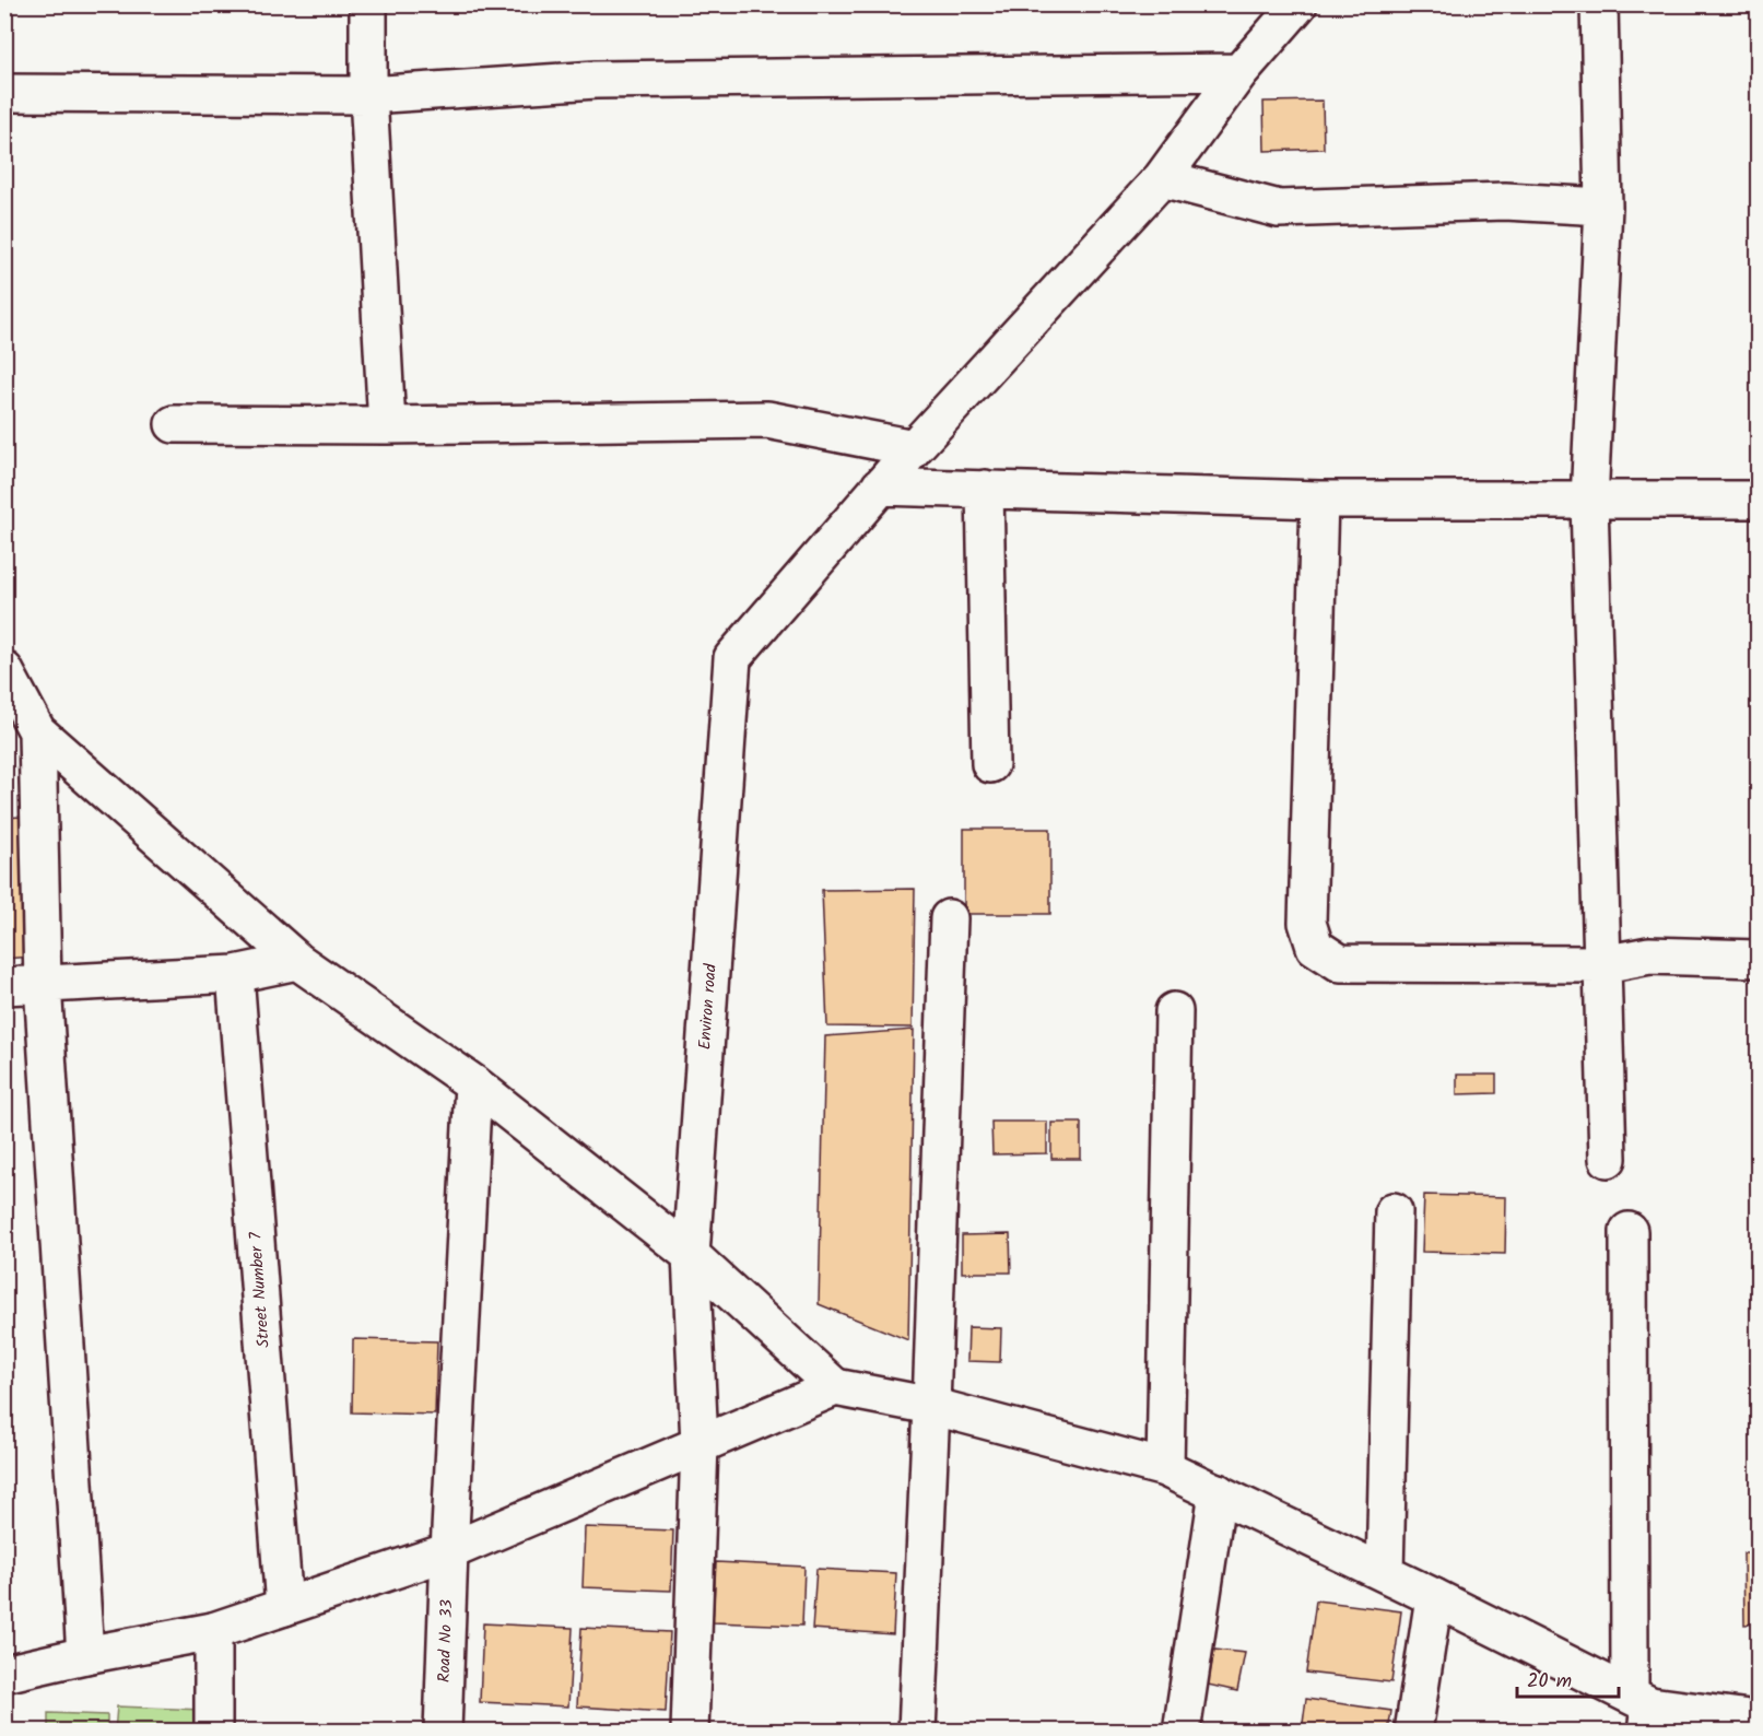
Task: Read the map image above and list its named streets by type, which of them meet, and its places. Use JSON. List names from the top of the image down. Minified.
{"streets":{"street":["Environ road","Street Number 7","Road No 33"]},"scale_bar":"20 m"}
